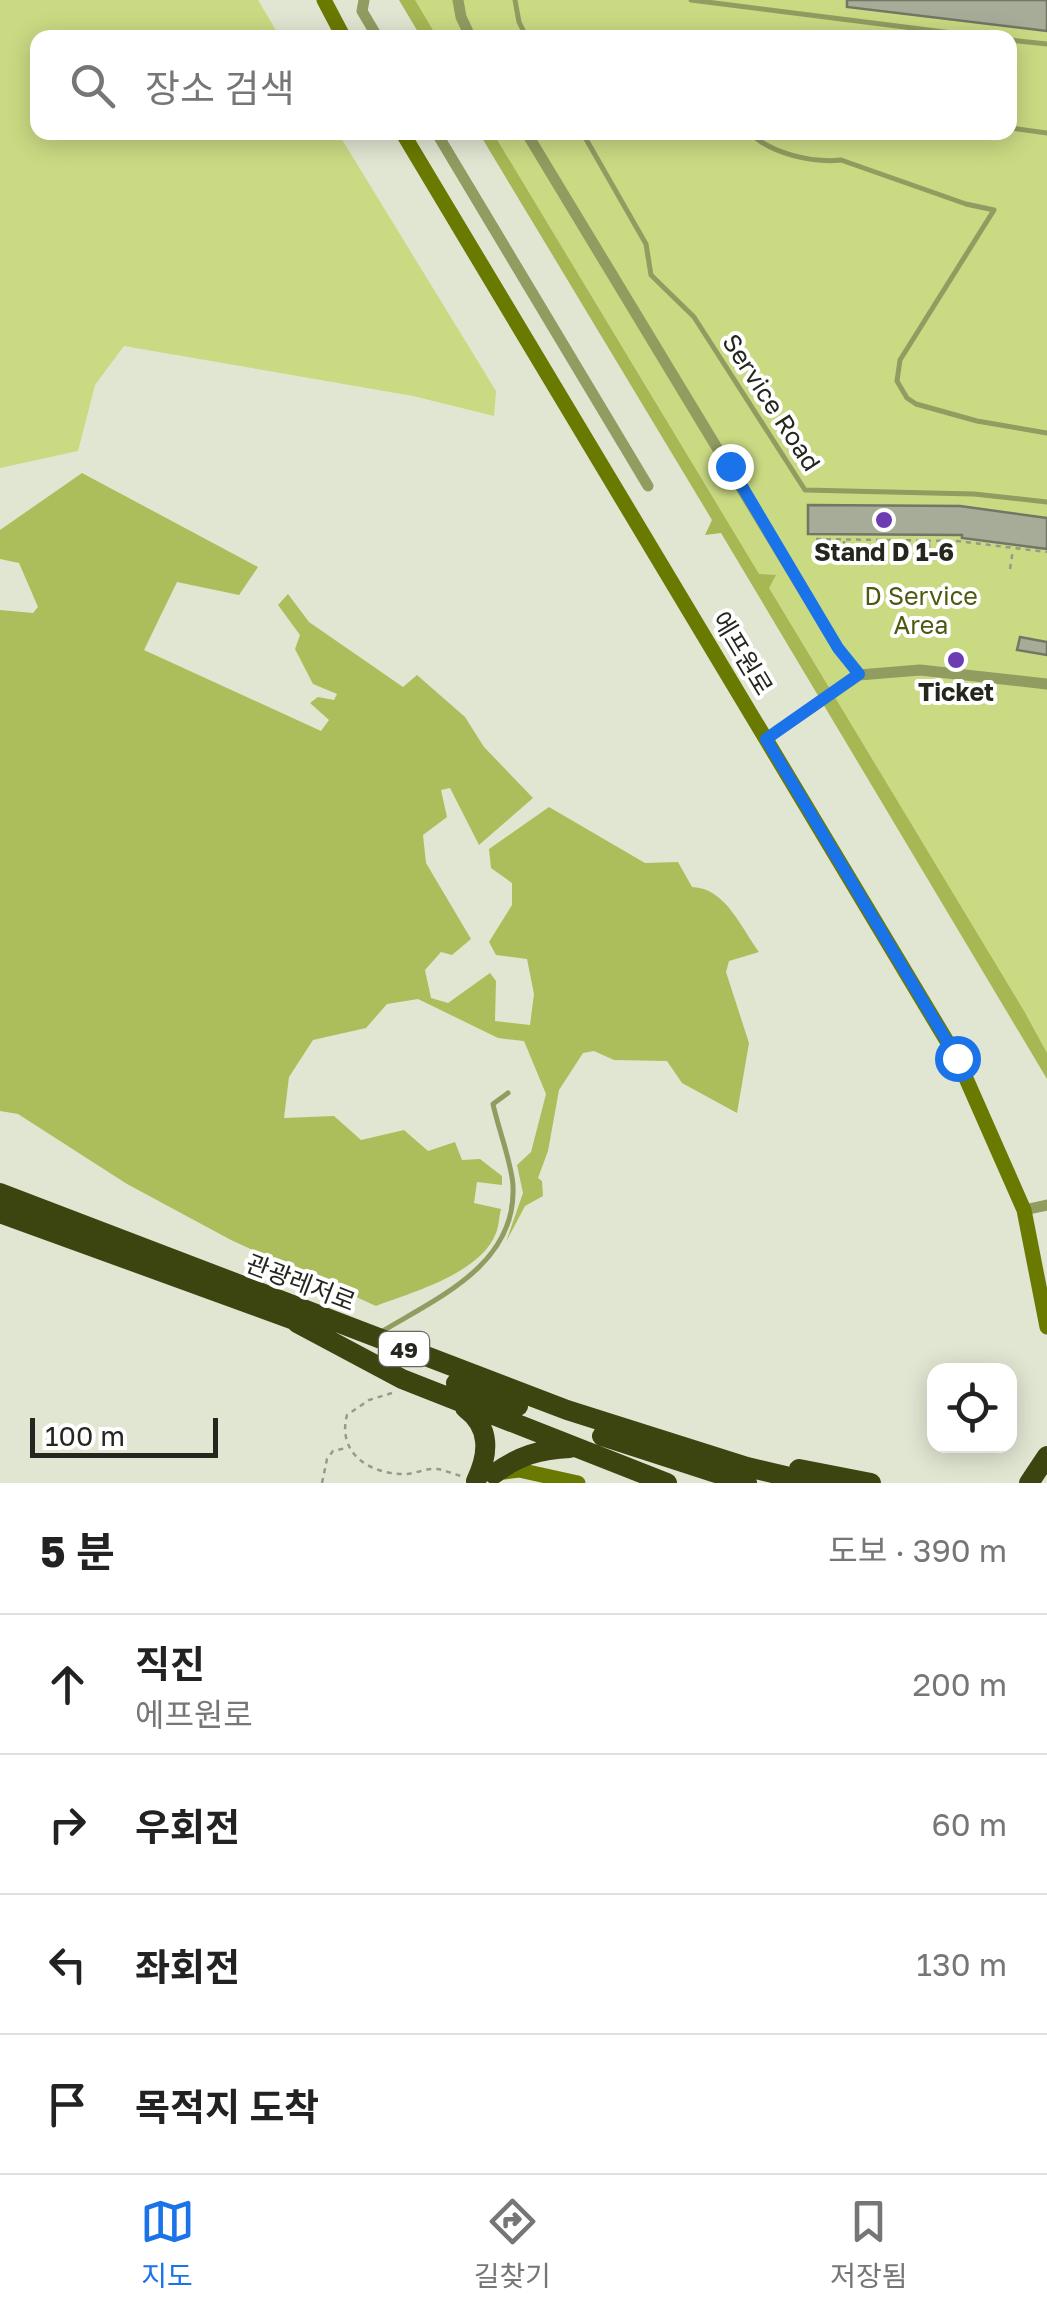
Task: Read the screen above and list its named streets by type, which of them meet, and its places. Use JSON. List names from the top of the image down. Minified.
{"streets":{"highway":["관광레저로","49"],"street":["에프원로"],"lane":["Service Road"]},"parks":["D Service Area"],"places":["Stand D 1-6","Ticket"],"scale_bar":"100 m","page":{"search":"장소 검색","scale":"100 m","heading":["5 분","도보 · 390 m"],"list":[["직진","에프원로","200 m"],["우회전","60 m"],["좌회전","130 m"],"목적지 도착"],"nav":["지도","길찾기","저장됨"]}}
